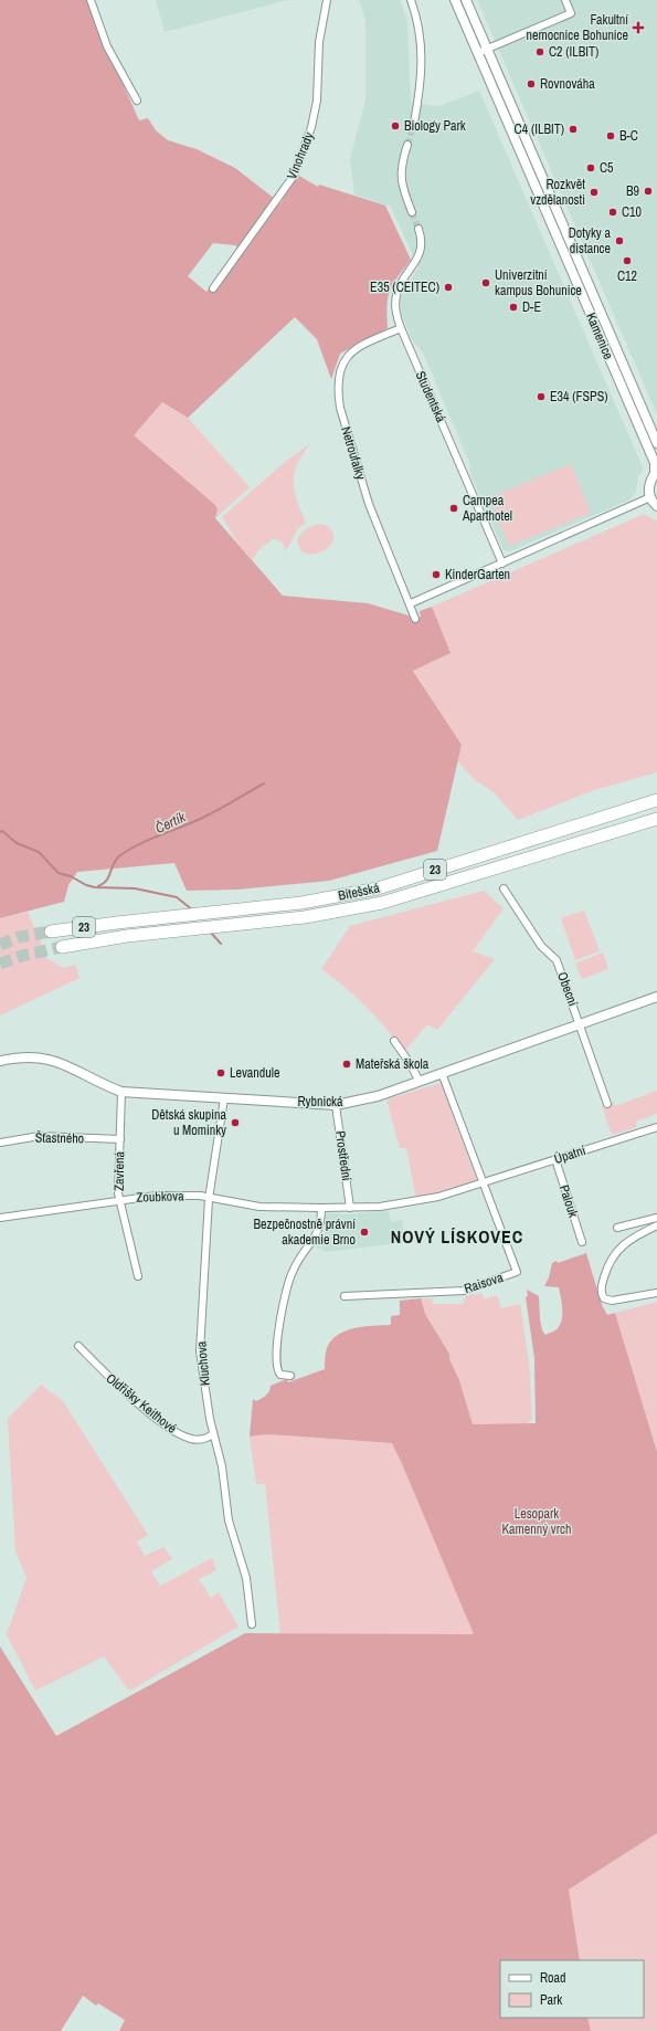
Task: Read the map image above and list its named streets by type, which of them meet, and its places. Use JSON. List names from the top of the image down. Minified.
{"streets":{"highway":["23","Bítešská"],"street":["Vinohrady","Kamenice","Studentská","Netroufalky","Obecní","Rybnická","Šťastného","Úpatní","Prostřední","Zavřená","Zoubkova","Palouk","Raisova","Kluchova","Oldřišky Keithové"]},"crossings":[["Studentská","Netroufalky"],["Obecní","Rybnická"],["Rybnická","Prostřední"],["Rybnická","Zavřená"],["Rybnická","Raisova"],["Rybnická","Kluchova"],["Šťastného","Zavřená"],["Úpatní","Zoubkova"],["Úpatní","Palouk"],["Úpatní","Raisova"],["Prostřední","Zoubkova"],["Zavřená","Zoubkova"],["Zoubkova","Raisova"],["Zoubkova","Kluchova"],["Kluchova","Oldřišky Keithové"]],"districts":["NOVÝ LÍSKOVEC"],"water":["Čertík"],"parks":["Lesopark Kamenný vrch"],"places":{"health":["Fakultní nemocnice Bohunice"],"other":["C2 (ILBIT)","Rovnováha","Biology Park","C4 (ILBIT)","B-C","C5","B9","Rozkvět vzdělanosti","C10","Dotyky a distance","C12","Univerzitní kampus Bohunice","E35 (CEITEC)","D-E","E34 (FSPS)","Campea Aparthotel","KinderGarten","Mateřská škola","Levandule","Dětská skupina u Mominky","Bezpečnostně právní akademie Brno"]},"legend":["Road","Park"]}
